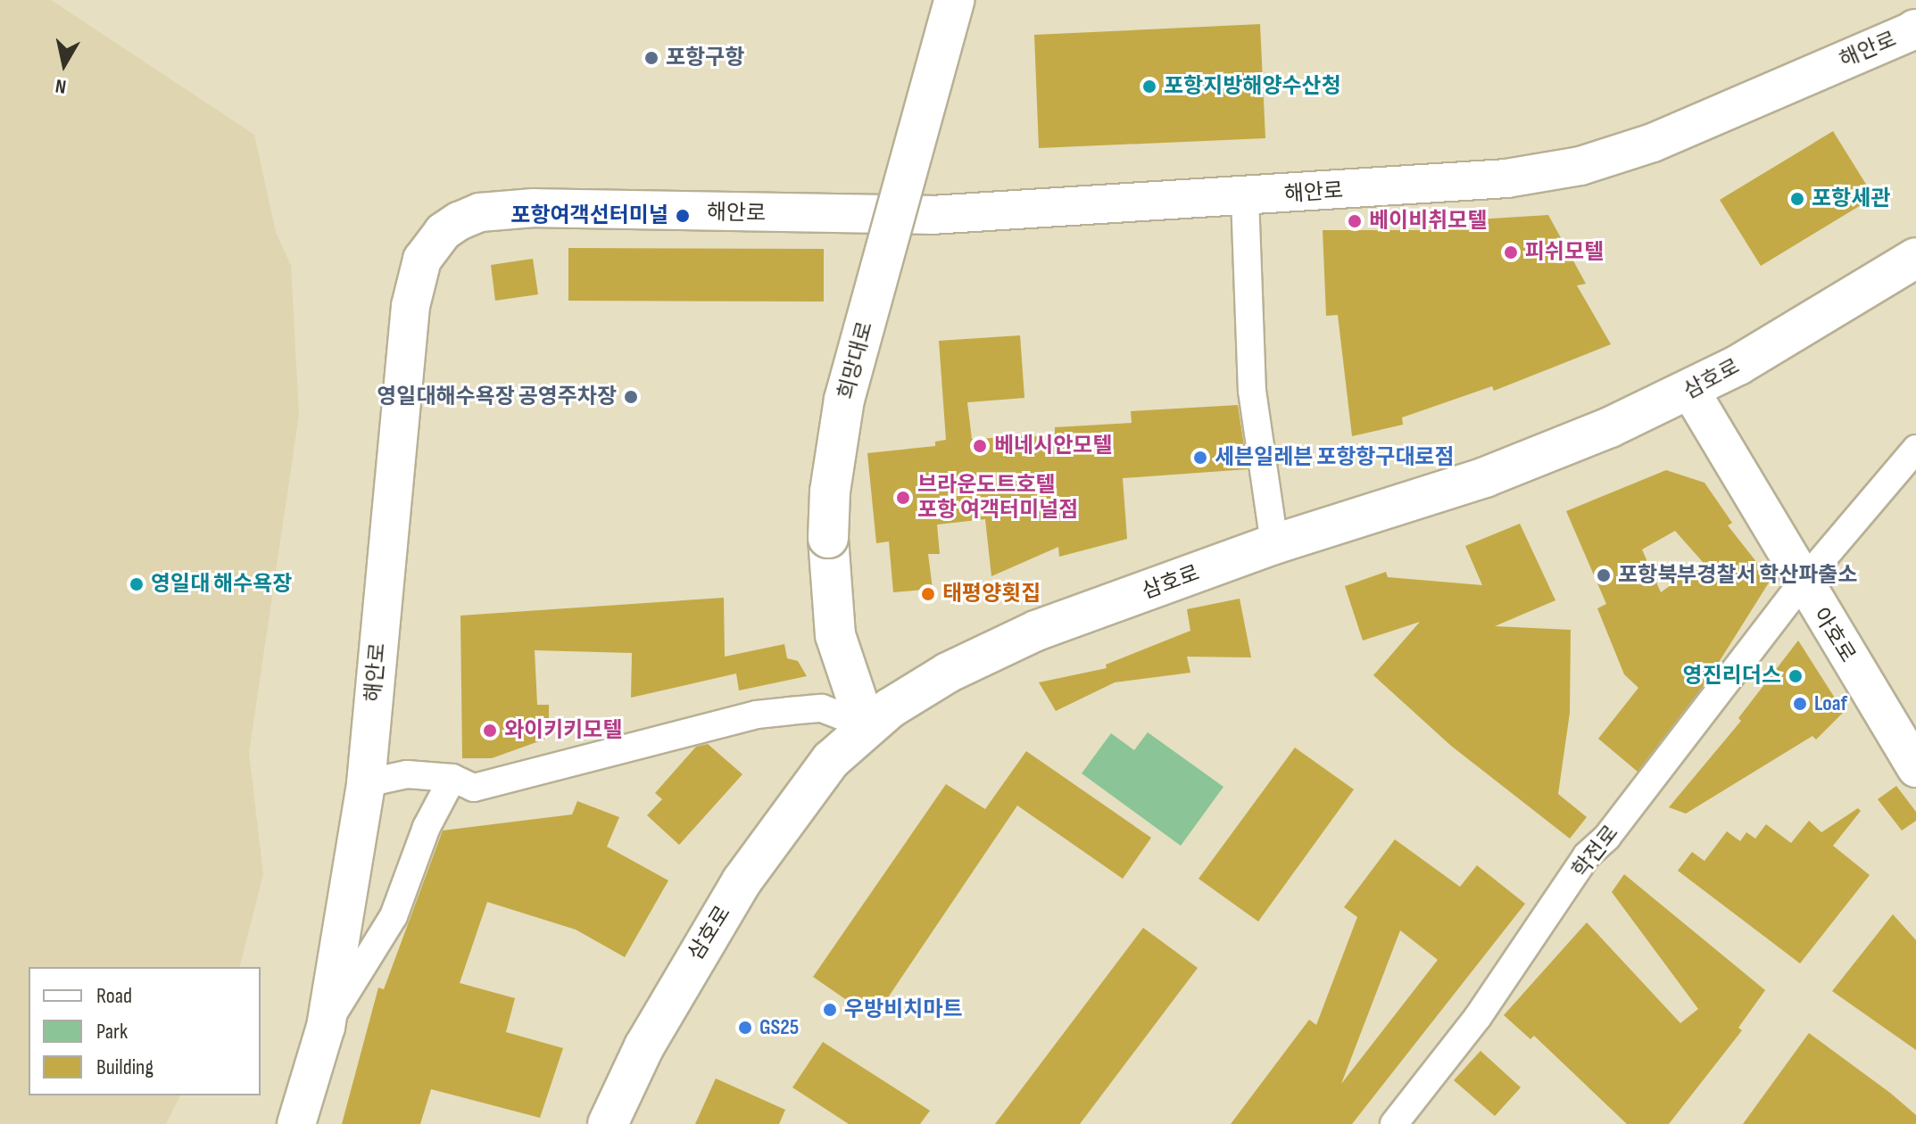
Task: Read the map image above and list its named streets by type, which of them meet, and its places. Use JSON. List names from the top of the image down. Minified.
{"streets":{"main road":["희망대로","삼호로"],"street":["해안로","아호로","학전로"]},"crossings":[["희망대로","삼호로"],["삼호로","아호로"],["아호로","학전로"]],"places":["포항구항","포항지방해양수산청","포항세관","포항여객선터미널","베이비취모텔","피쉬모텔","영일대해수욕장 공영주차장","베네시안모텔","세븐일레븐 포항항구대로점","브라운도트호텔 포항 여객터미널점","포항북부경찰서 학산파출소","영일대 해수욕장","태평양횟집","영진리더스","Loaf","와이키키모텔","우방비치마트","GS25"],"legend":["Road","Park","Building"],"north":"bottom"}
